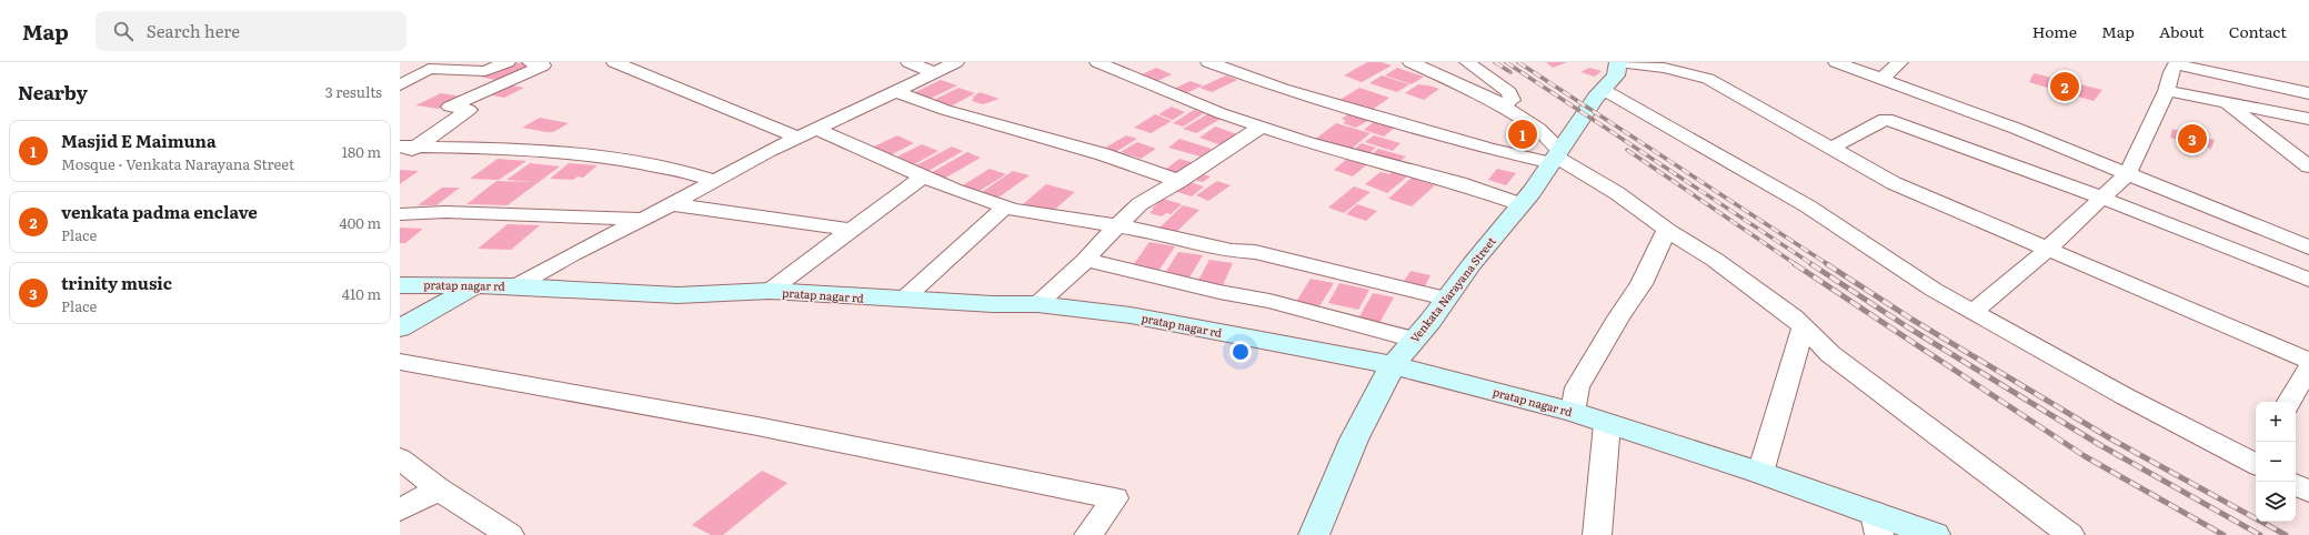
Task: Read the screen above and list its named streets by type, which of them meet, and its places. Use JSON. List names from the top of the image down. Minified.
{"streets":{"street":["pratap nagar rd","Venkata Narayana Street"]},"crossings":[["pratap nagar rd","Venkata Narayana Street"]],"page":{"header":"Map","search":"Search here","nav":["Home","Map","About","Contact"],"heading":["Nearby","3 results"],"pins":["2","1","3"],"list":[{"mark":"1","name":"Masjid E Maimuna","note":"Mosque · Venkata Narayana Street","value":"180 m"},{"mark":"2","name":"venkata padma enclave","note":"Place","value":"400 m"},{"mark":"3","name":"trinity music","note":"Place","value":"410 m"}],"map_buttons":["+","−"]}}
